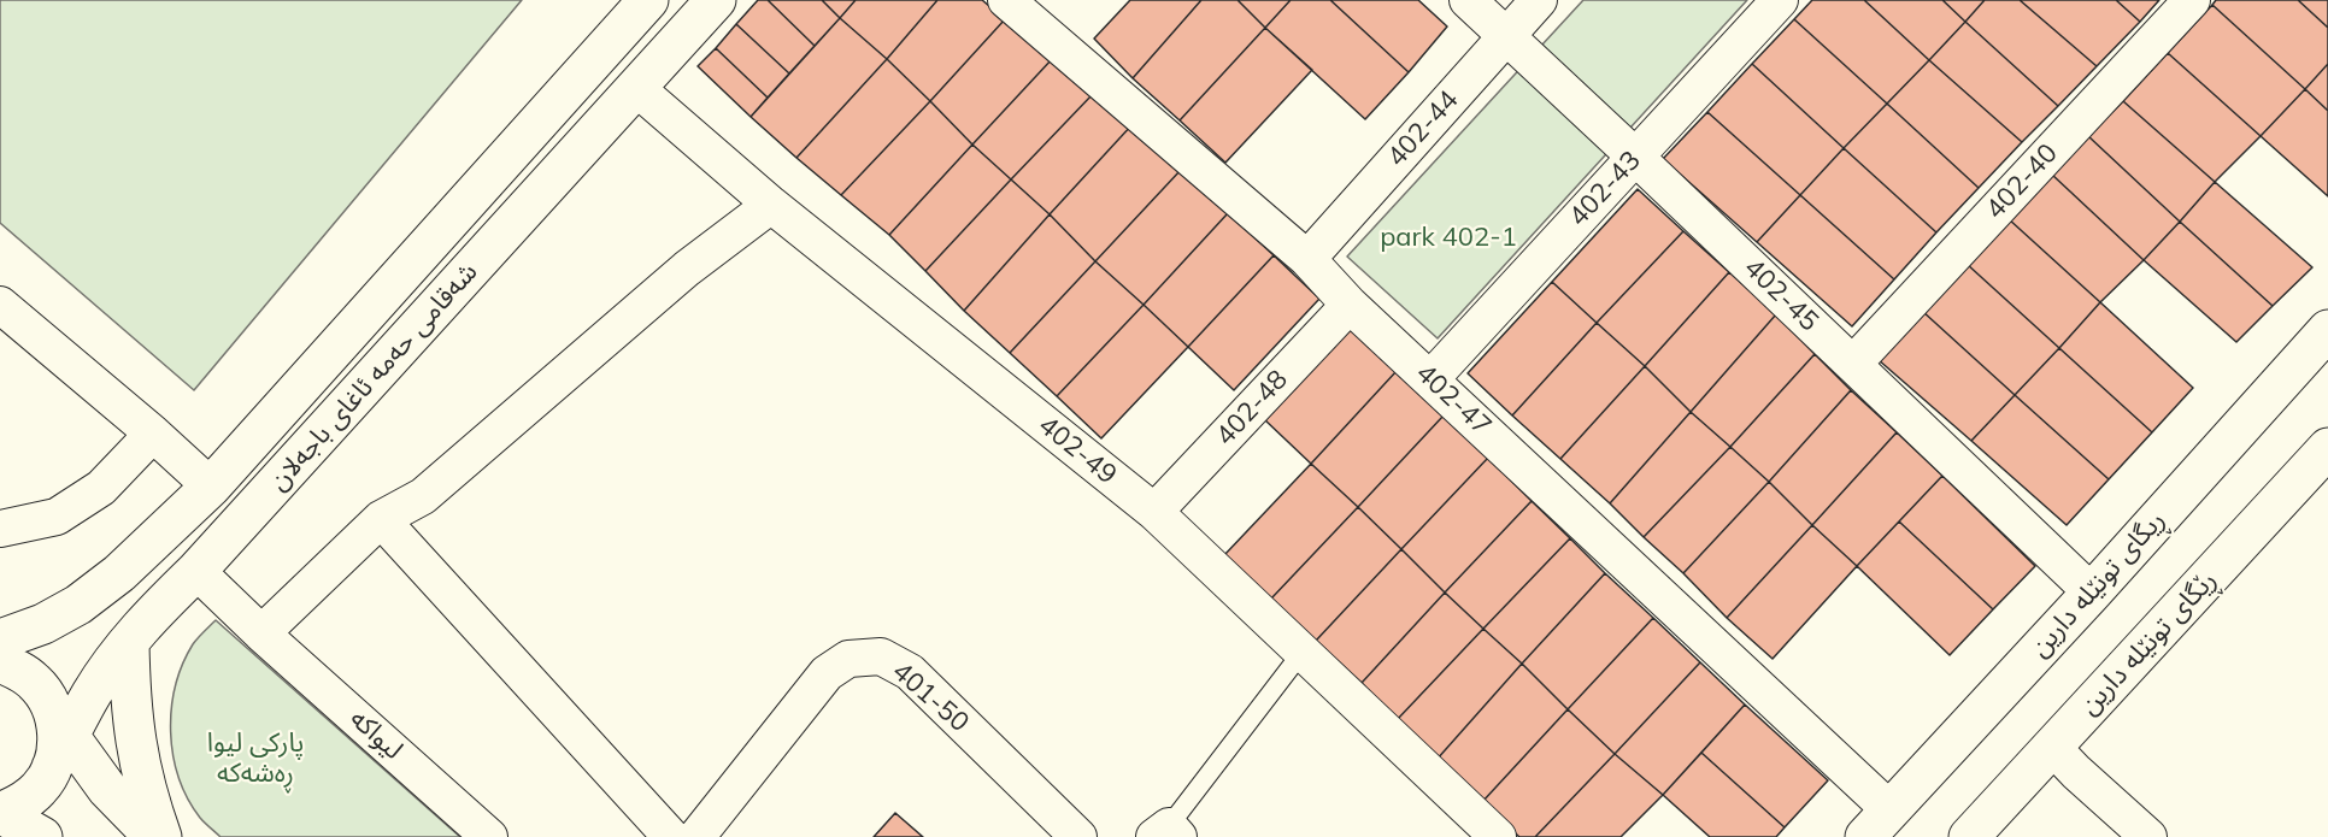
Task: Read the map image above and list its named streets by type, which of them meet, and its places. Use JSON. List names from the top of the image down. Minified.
{"streets":{"main road":["شەقامی حەمە ئاغای باجەلان","ڕیگای تونێلە دارین","ڕێگای تونێلە دارین"],"street":["402-44","402-40","402-43","402-45","402-47","402-48","402-49","401-50","لیواکە"]},"crossings":[["402-44","402-45"],["402-44","402-47"],["402-40","402-45"],["402-43","402-45"],["402-43","402-47"],["402-45","ڕیگای تونێلە دارین"],["شەقامی حەمە ئاغای باجەلان","402-49"],["شەقامی حەمە ئاغای باجەلان","لیواکە"],["402-47","402-48"],["402-47","ڕیگای تونێلە دارین"],["402-48","402-49"]],"parks":["park 402-1","پارکی لیوا ڕەشەکە"]}
